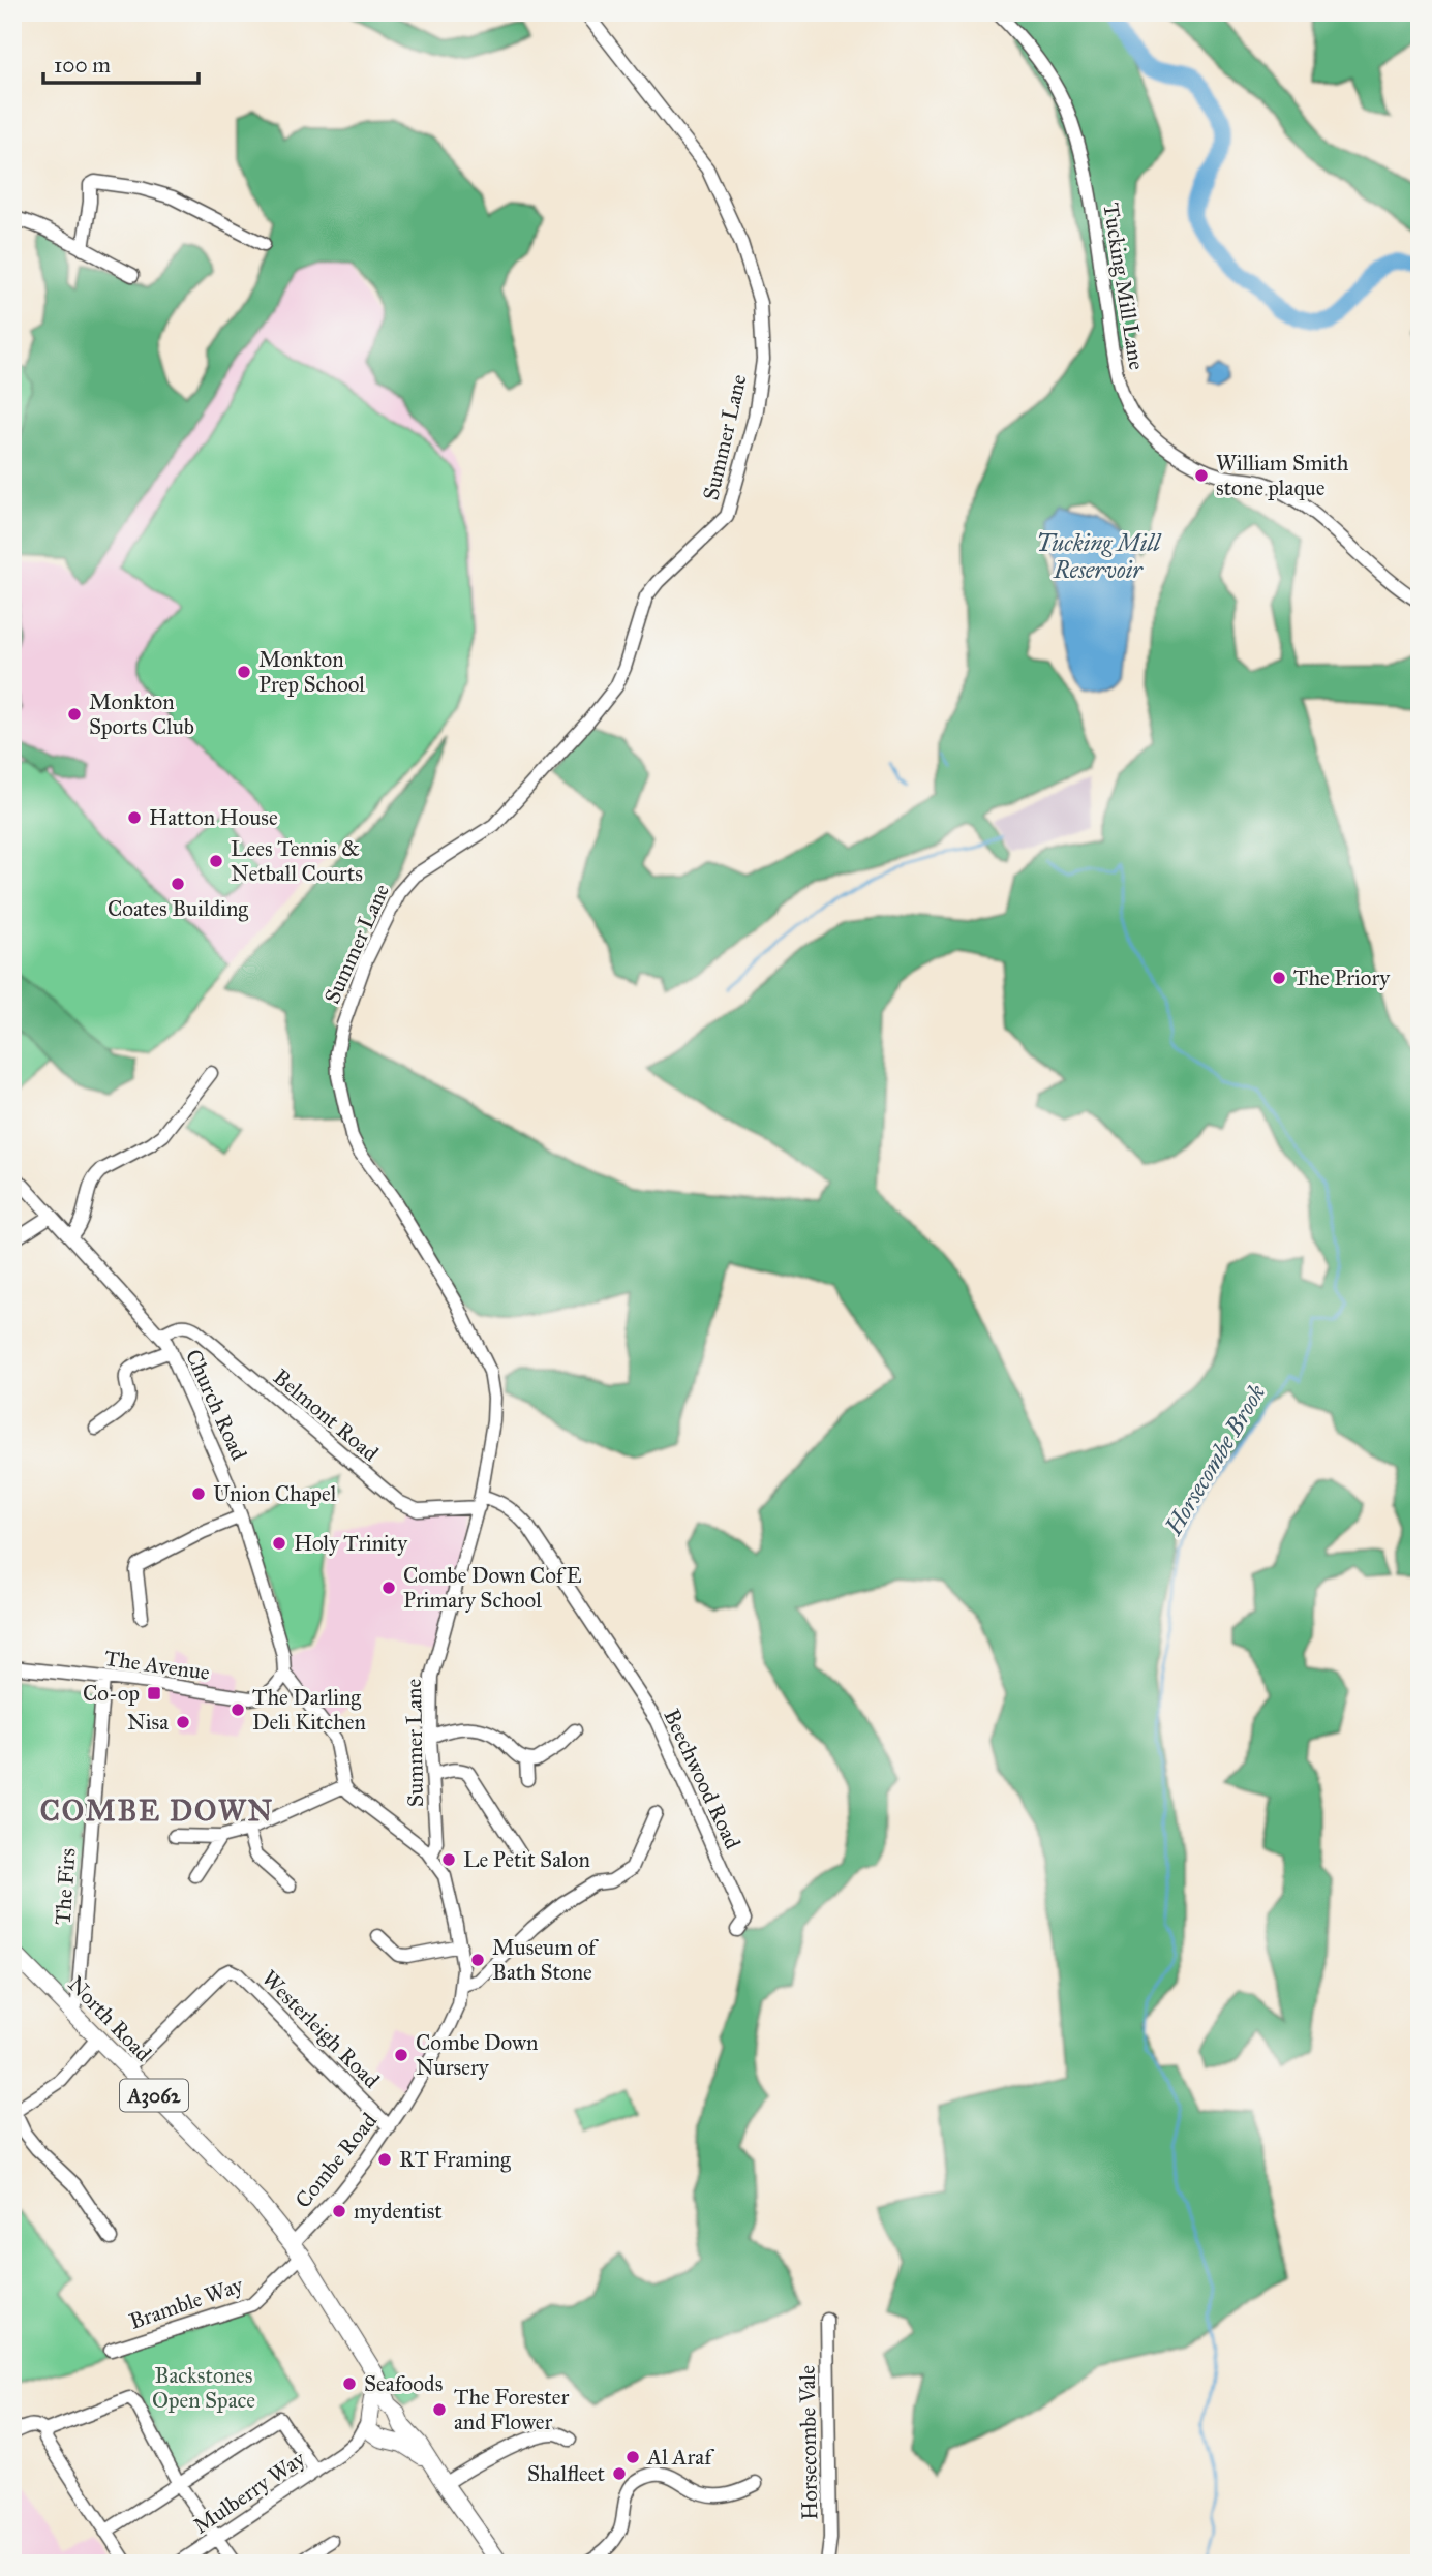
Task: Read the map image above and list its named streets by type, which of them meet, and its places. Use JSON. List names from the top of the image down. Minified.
{"streets":{"main road":["North Road","A3062"],"street":["Tucking Mill Lane","Summer Lane","Church Road","Belmont Road","The Avenue","Beechwood Road","The Firs","Westerleigh Road","Combe Road","Bramble Way","Horsecombe Vale","Mulberry Way"]},"crossings":[["Summer Lane","Belmont Road"],["Summer Lane","Beechwood Road"],["Church Road","Belmont Road"],["Church Road","The Avenue"],["Belmont Road","Beechwood Road"],["The Avenue","The Firs"],["The Firs","North Road"],["North Road","Westerleigh Road"],["North Road","A3062"],["North Road","Combe Road"],["North Road","Bramble Way"],["Westerleigh Road","Combe Road"],["A3062","Combe Road"],["A3062","Bramble Way"],["A3062","Mulberry Way"],["Combe Road","Bramble Way"]],"districts":["COMBE DOWN"],"water":["Tucking Mill Reservoir","Horsecombe Brook"],"parks":["Backstones Open Space"],"places":{"other":["William Smith stone plaque","Monkton Prep School","Monkton Sports Club","Hatton House","Lees Tennis & Netball Courts","Coates Building","The Priory","Union Chapel","Holy Trinity","Combe Down CofE Primary School","The Darling Deli Kitchen","Nisa","Le Petit Salon","Museum of Bath Stone","Combe Down Nursery","RT Framing","mydentist","Seafoods","The Forester and Flower","Al Araf","Shalfleet"],"transit":["Co-op"]},"scale_bar":"100 m"}
